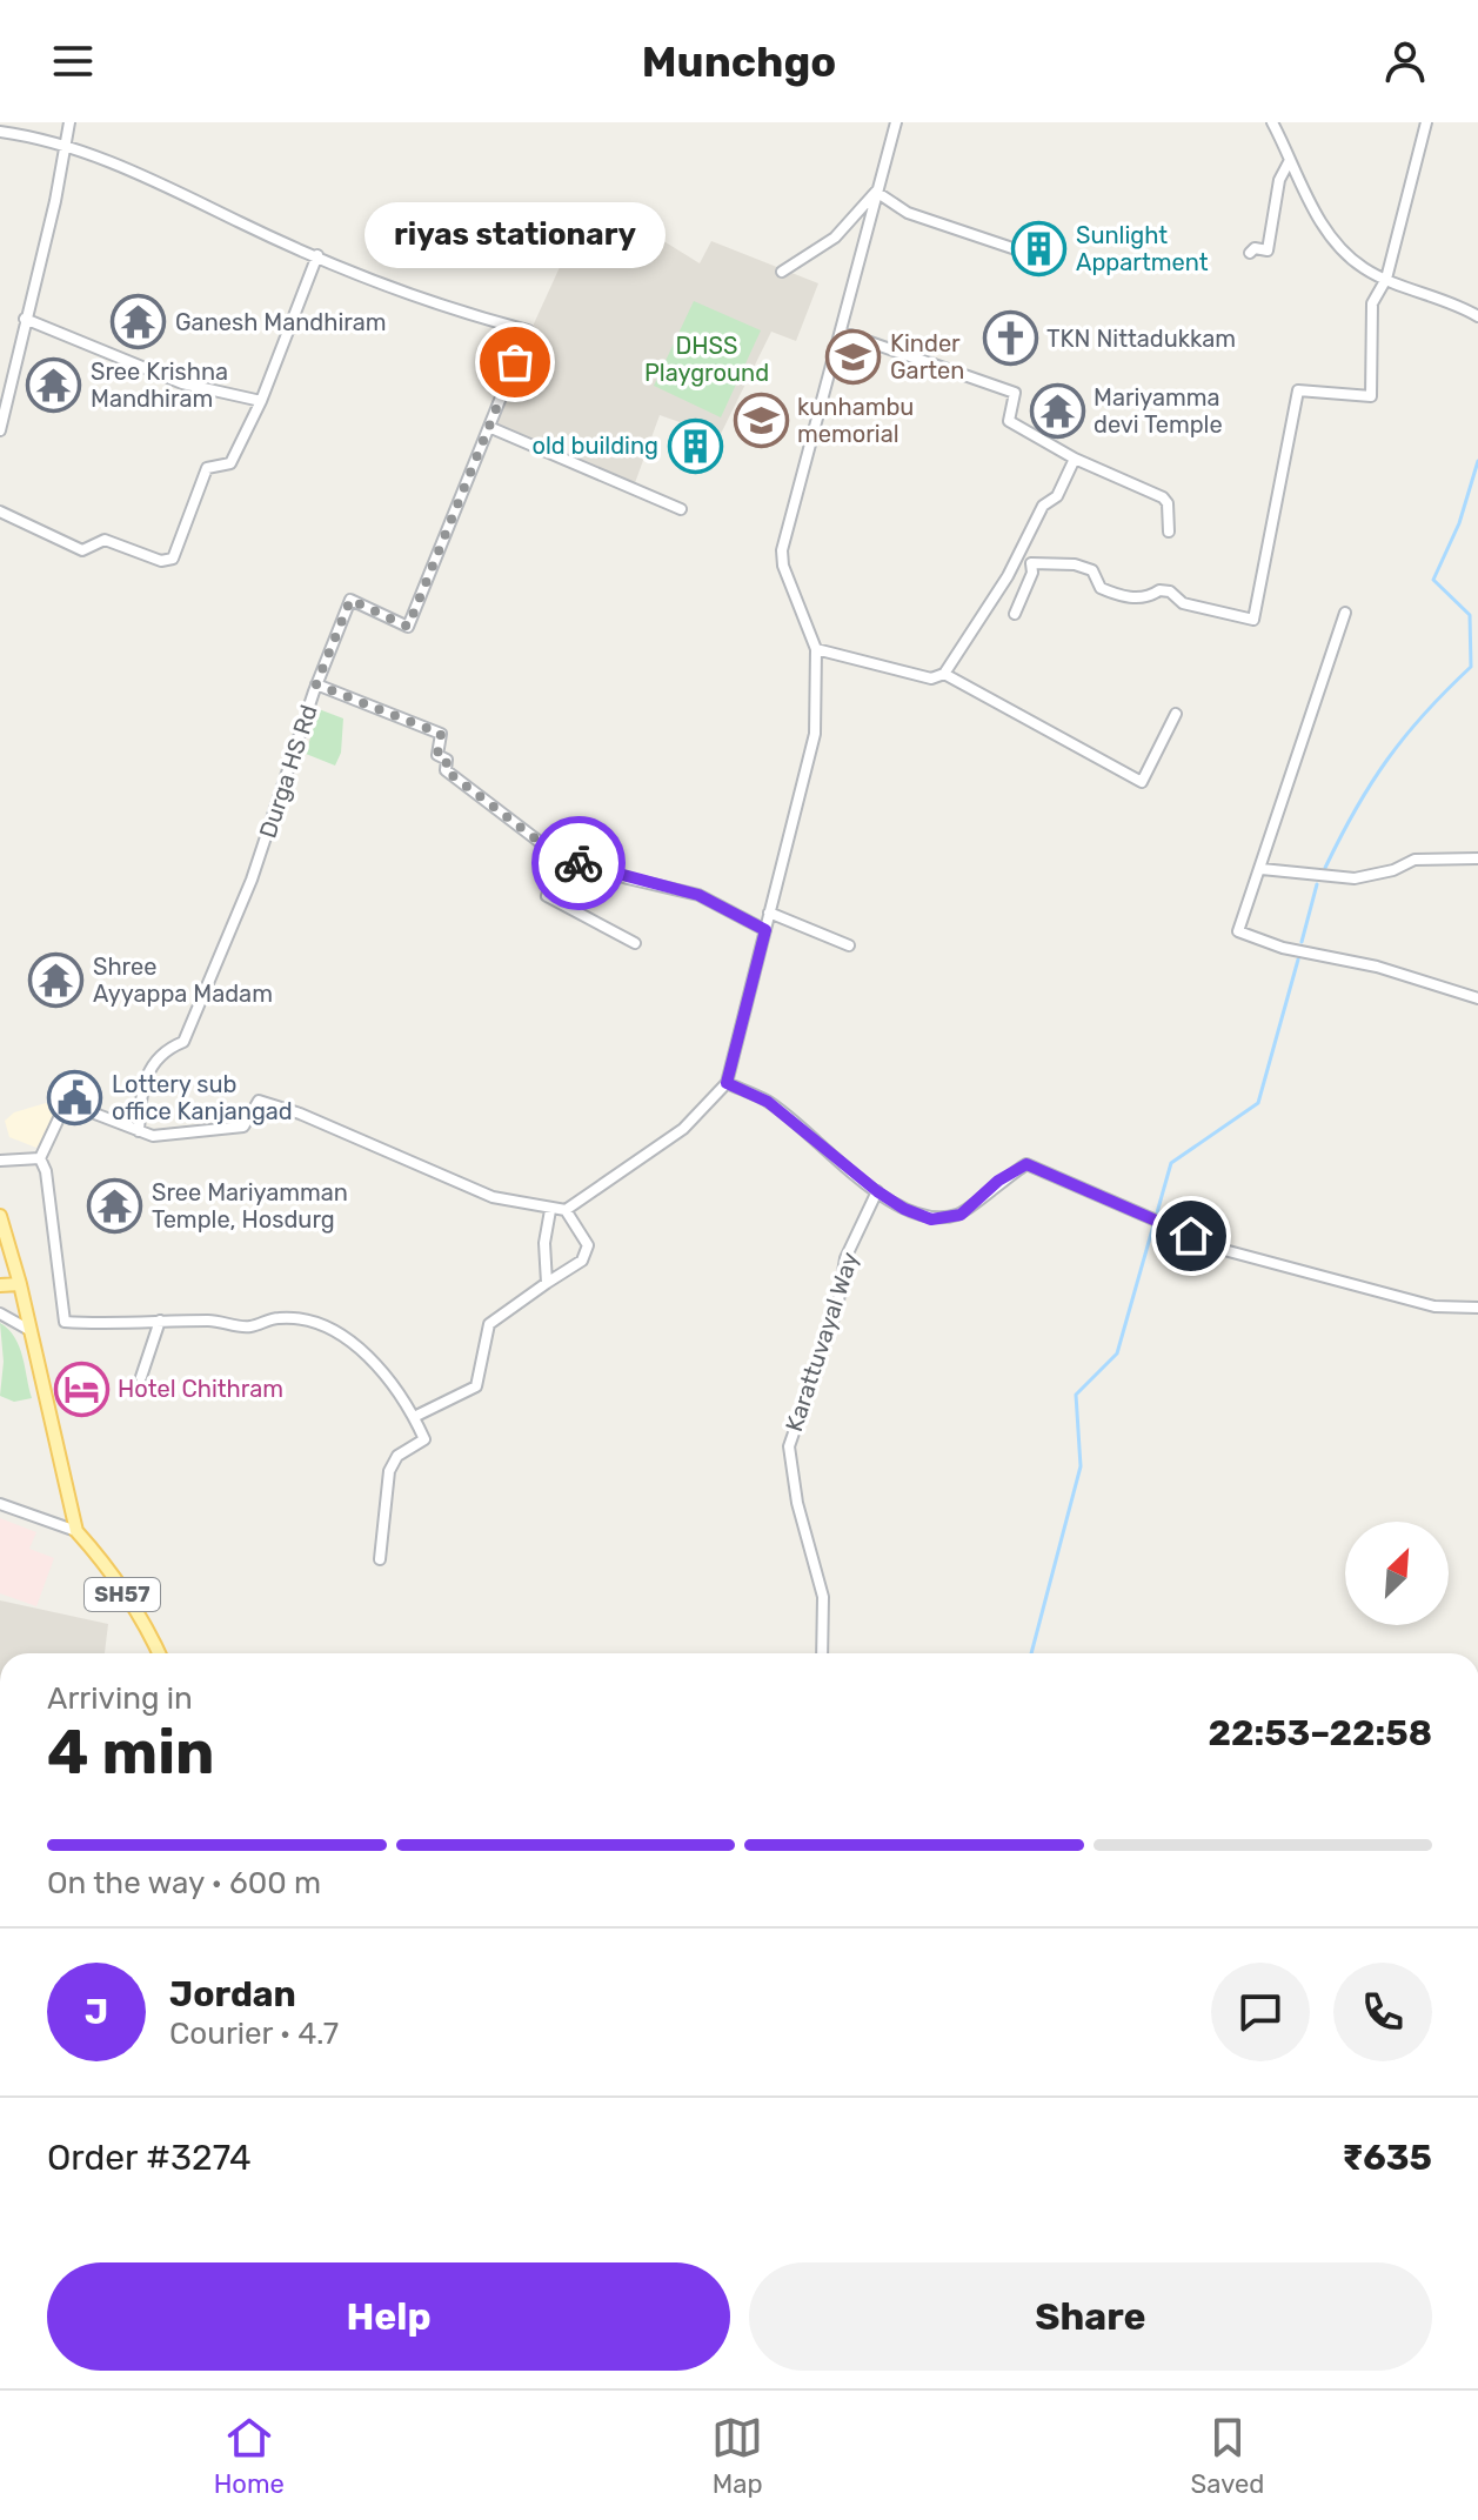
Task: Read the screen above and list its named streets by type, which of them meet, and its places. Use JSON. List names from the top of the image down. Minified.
{"streets":{"main road":["SH57"],"street":["Durga HS Rd","Karattuvayal Way"]},"parks":["DHSS Playground"],"places":{"building":["Sunlight Appartment","old building"],"temple":["Ganesh Mandhiram","Sree Krishna Mandhiram","Mariyamma devi Temple","Shree Ayyappa Madam","Sree Mariyamman Temple, Hosdurg"],"church":["TKN Nittadukkam"],"school or university":["Kinder Garten","kunhambu memorial"],"other":["riyas stationary"],"public building":["Lottery sub office Kanjangad"],"hotel":["Hotel Chithram"]},"north":"top right","page":{"header":"Munchgo","bubble":"riyas stationary","heading":["4 min","Arriving in","22:53–22:58"],"panel":["Jordan","Courier · 4.7","Order #3274","₹635"],"bar":"On the way · 600 m","round":"J","buttons":["Help","Share"],"tabs":["Home","Map","Saved"]}}
